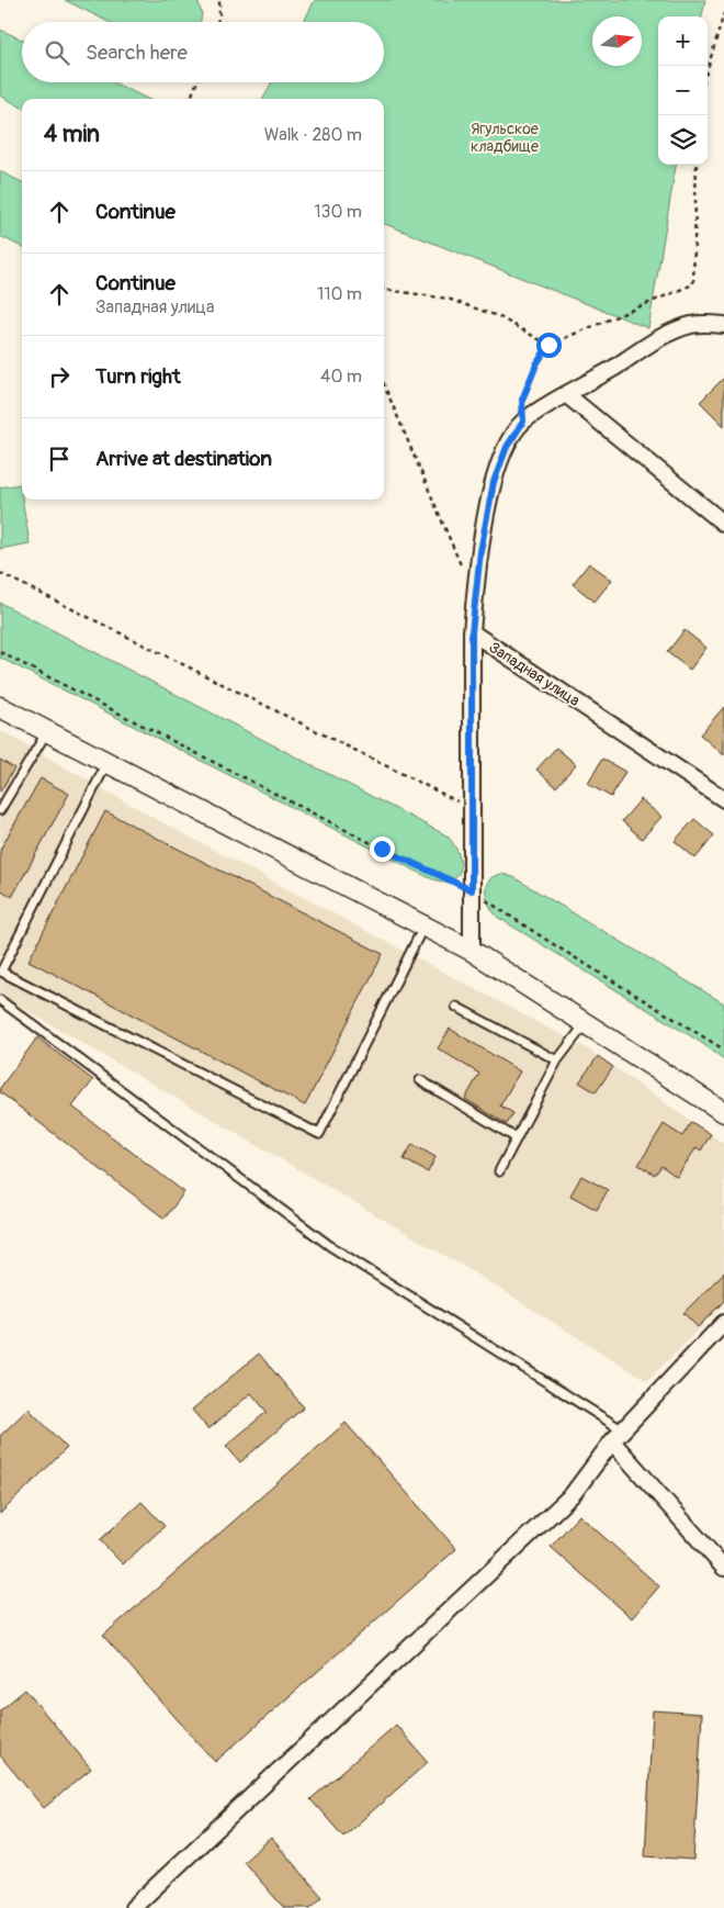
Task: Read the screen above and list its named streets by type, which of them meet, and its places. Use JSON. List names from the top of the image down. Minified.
{"streets":{"street":["Западная улица"]},"parks":["Ягульское кладбище"],"north":"right","page":{"map_buttons":["+","−"],"search":"Search here","heading":["4 min","Walk · 280 m"],"list":[["Continue","130 m"],["Continue","Западная улица","110 m"],["Turn right","40 m"],"Arrive at destination"]}}
